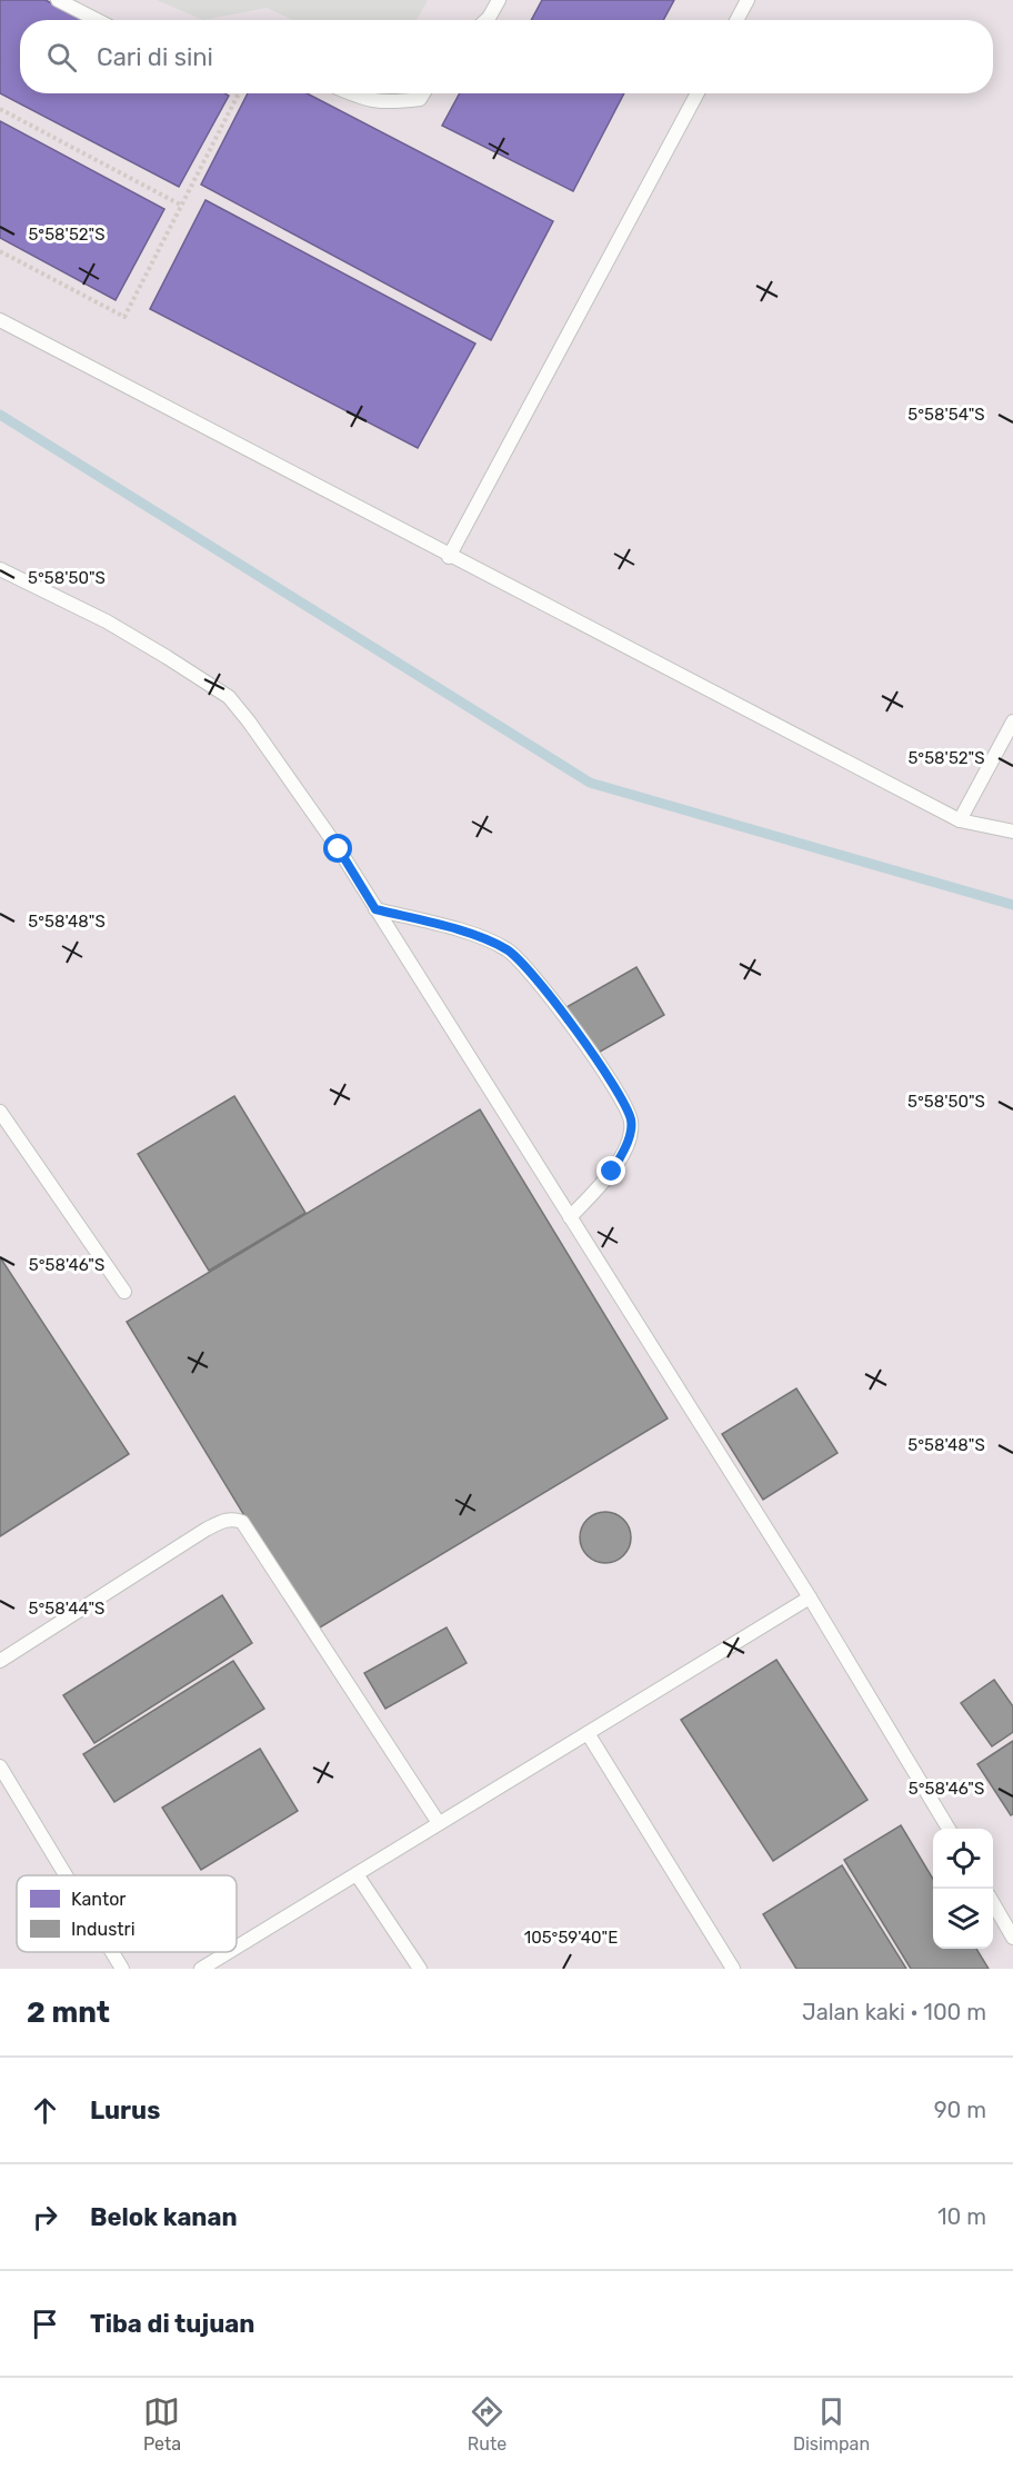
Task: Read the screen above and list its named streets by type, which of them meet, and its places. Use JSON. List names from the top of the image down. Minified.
{"legend":["Kantor","Industri"],"page":{"search":"Cari di sini","heading":["2 mnt","Jalan kaki · 100 m"],"list":[["Lurus","90 m"],["Belok kanan","10 m"],"Tiba di tujuan"],"nav":["Peta","Rute","Disimpan"]},"coordinates":["5°58'52\"S","5°58'54\"S","5°58'50\"S","5°58'48\"S","5°58'46\"S","5°58'44\"S","105°59'40\"E"]}
